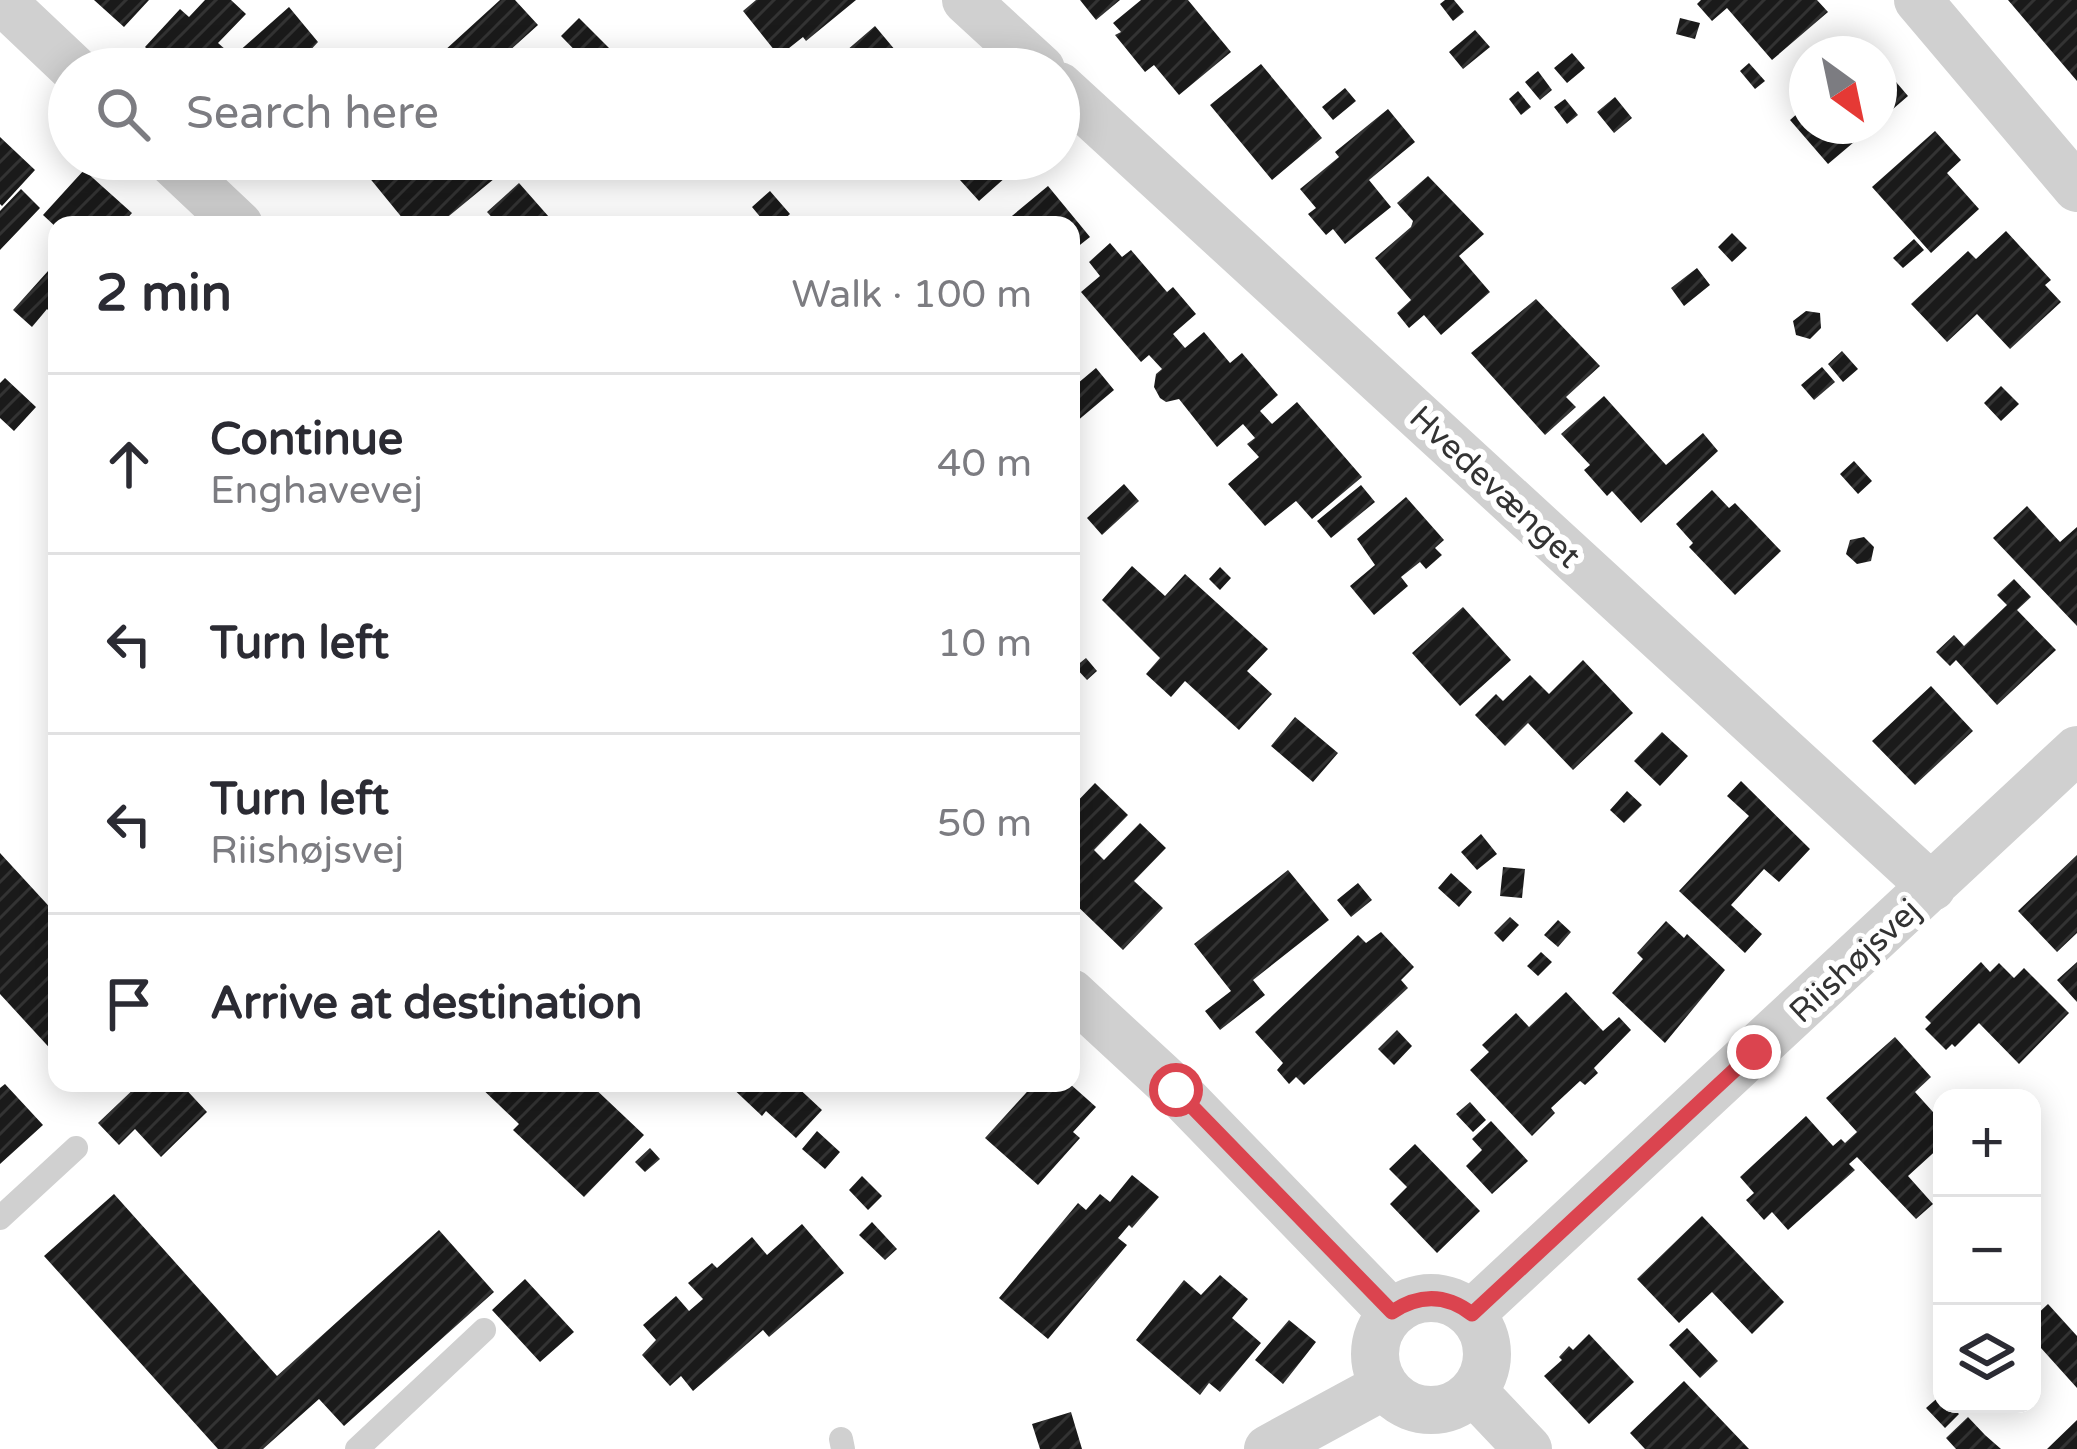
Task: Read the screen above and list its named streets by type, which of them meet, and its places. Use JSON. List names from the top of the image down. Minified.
{"streets":{"street":["Hvedevænget","Riishøjsvej"]},"crossings":[["Hvedevænget","Riishøjsvej"]],"north":"bottom right","page":{"search":"Search here","heading":["2 min","Walk · 100 m"],"list":[["Continue","Enghavevej","40 m"],["Turn left","10 m"],["Turn left","Riishøjsvej","50 m"],"Arrive at destination"],"map_buttons":["+","−"]}}
